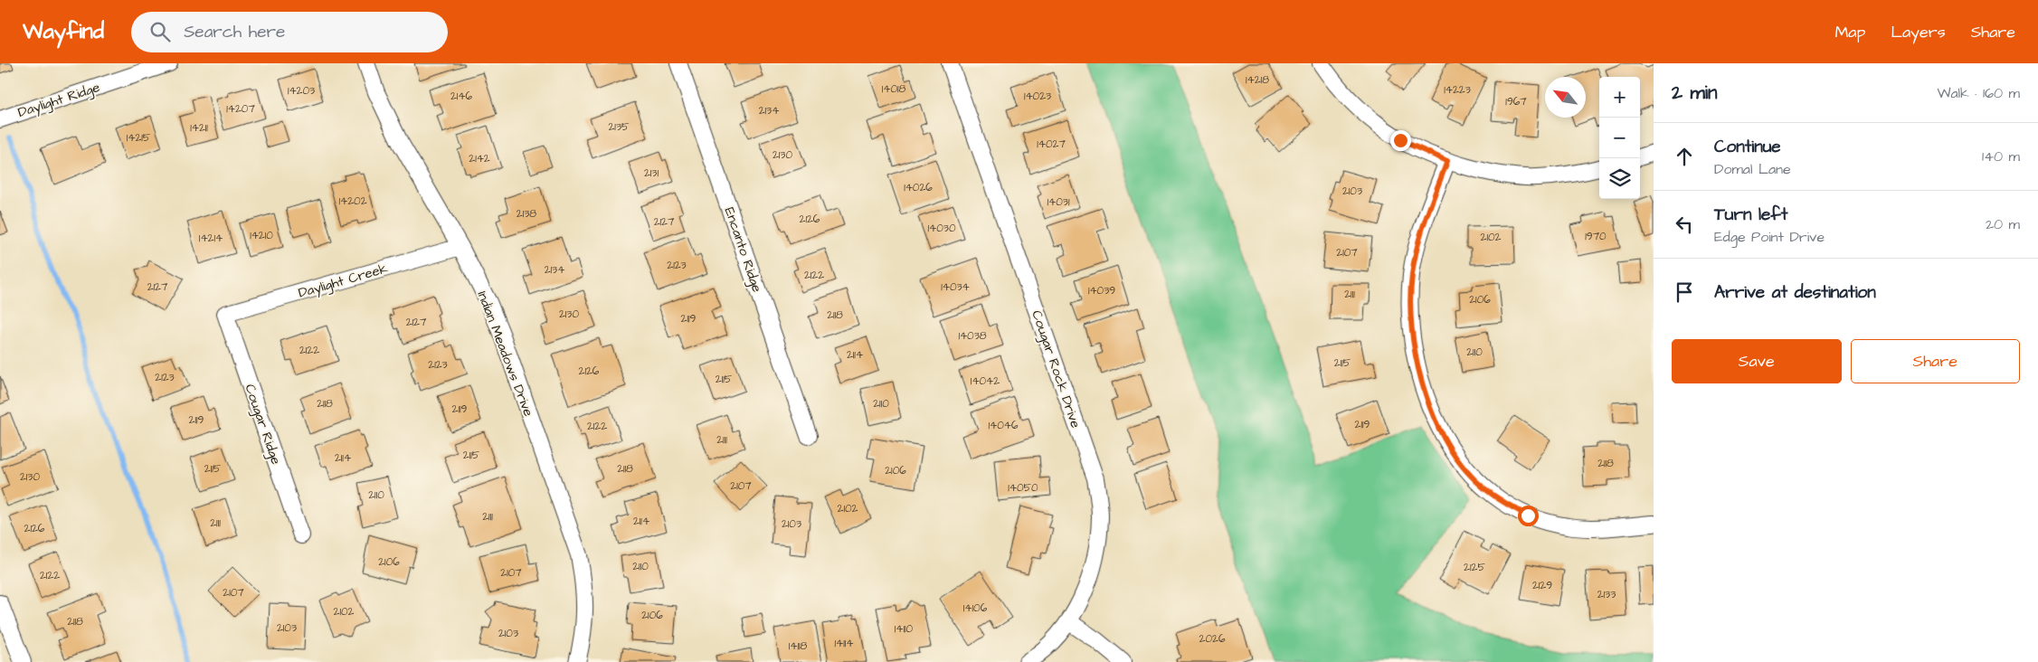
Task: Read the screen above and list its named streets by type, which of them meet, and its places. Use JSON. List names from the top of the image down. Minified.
{"streets":{"street":["Daylight Ridge","Encanto Ridge","Daylight Creek","Indian Meadows Drive","Cougar Rock Drive","Cougar Ridge"]},"crossings":[["Daylight Creek","Indian Meadows Drive"],["Daylight Creek","Cougar Ridge"]],"house_numbers":["14218","14018","14223","14203","2146","14023","1967","14207","2134","2135","14211","14215","14027","2130","2142","2131","14026","2103","14202","14031","2138","2126","2127","14030","14210","1970","2102","14214","2107","2123","2134","2122","2127","14034","14039","2111","2106","2130","2118","2119","2127","14038","2122","2110","2114","2115","2123","2126","2123","2115","14042","2118","2110","2119","2119","2119","14046","2122","2111","2115","2114","2118","2115","2118","2106","2130","2107","14050","2110","2102","2111","2114","2111","2103","2126","2106","2110","2125","2107","2122","2129","2107","2133","14106","2102","2106","2118","2103","14110","2103","2026","14114","14118"],"north":"top left","page":{"header":"Wayfind","search":"Search here","nav":["Map","Layers","Share"],"heading":["2 min","Walk · 160 m"],"map_buttons":["+","−"],"list":[["Continue","Domal Lane","140 m"],["Turn left","Edge Point Drive","20 m"],"Arrive at destination"],"buttons":["Save","Share"]}}
